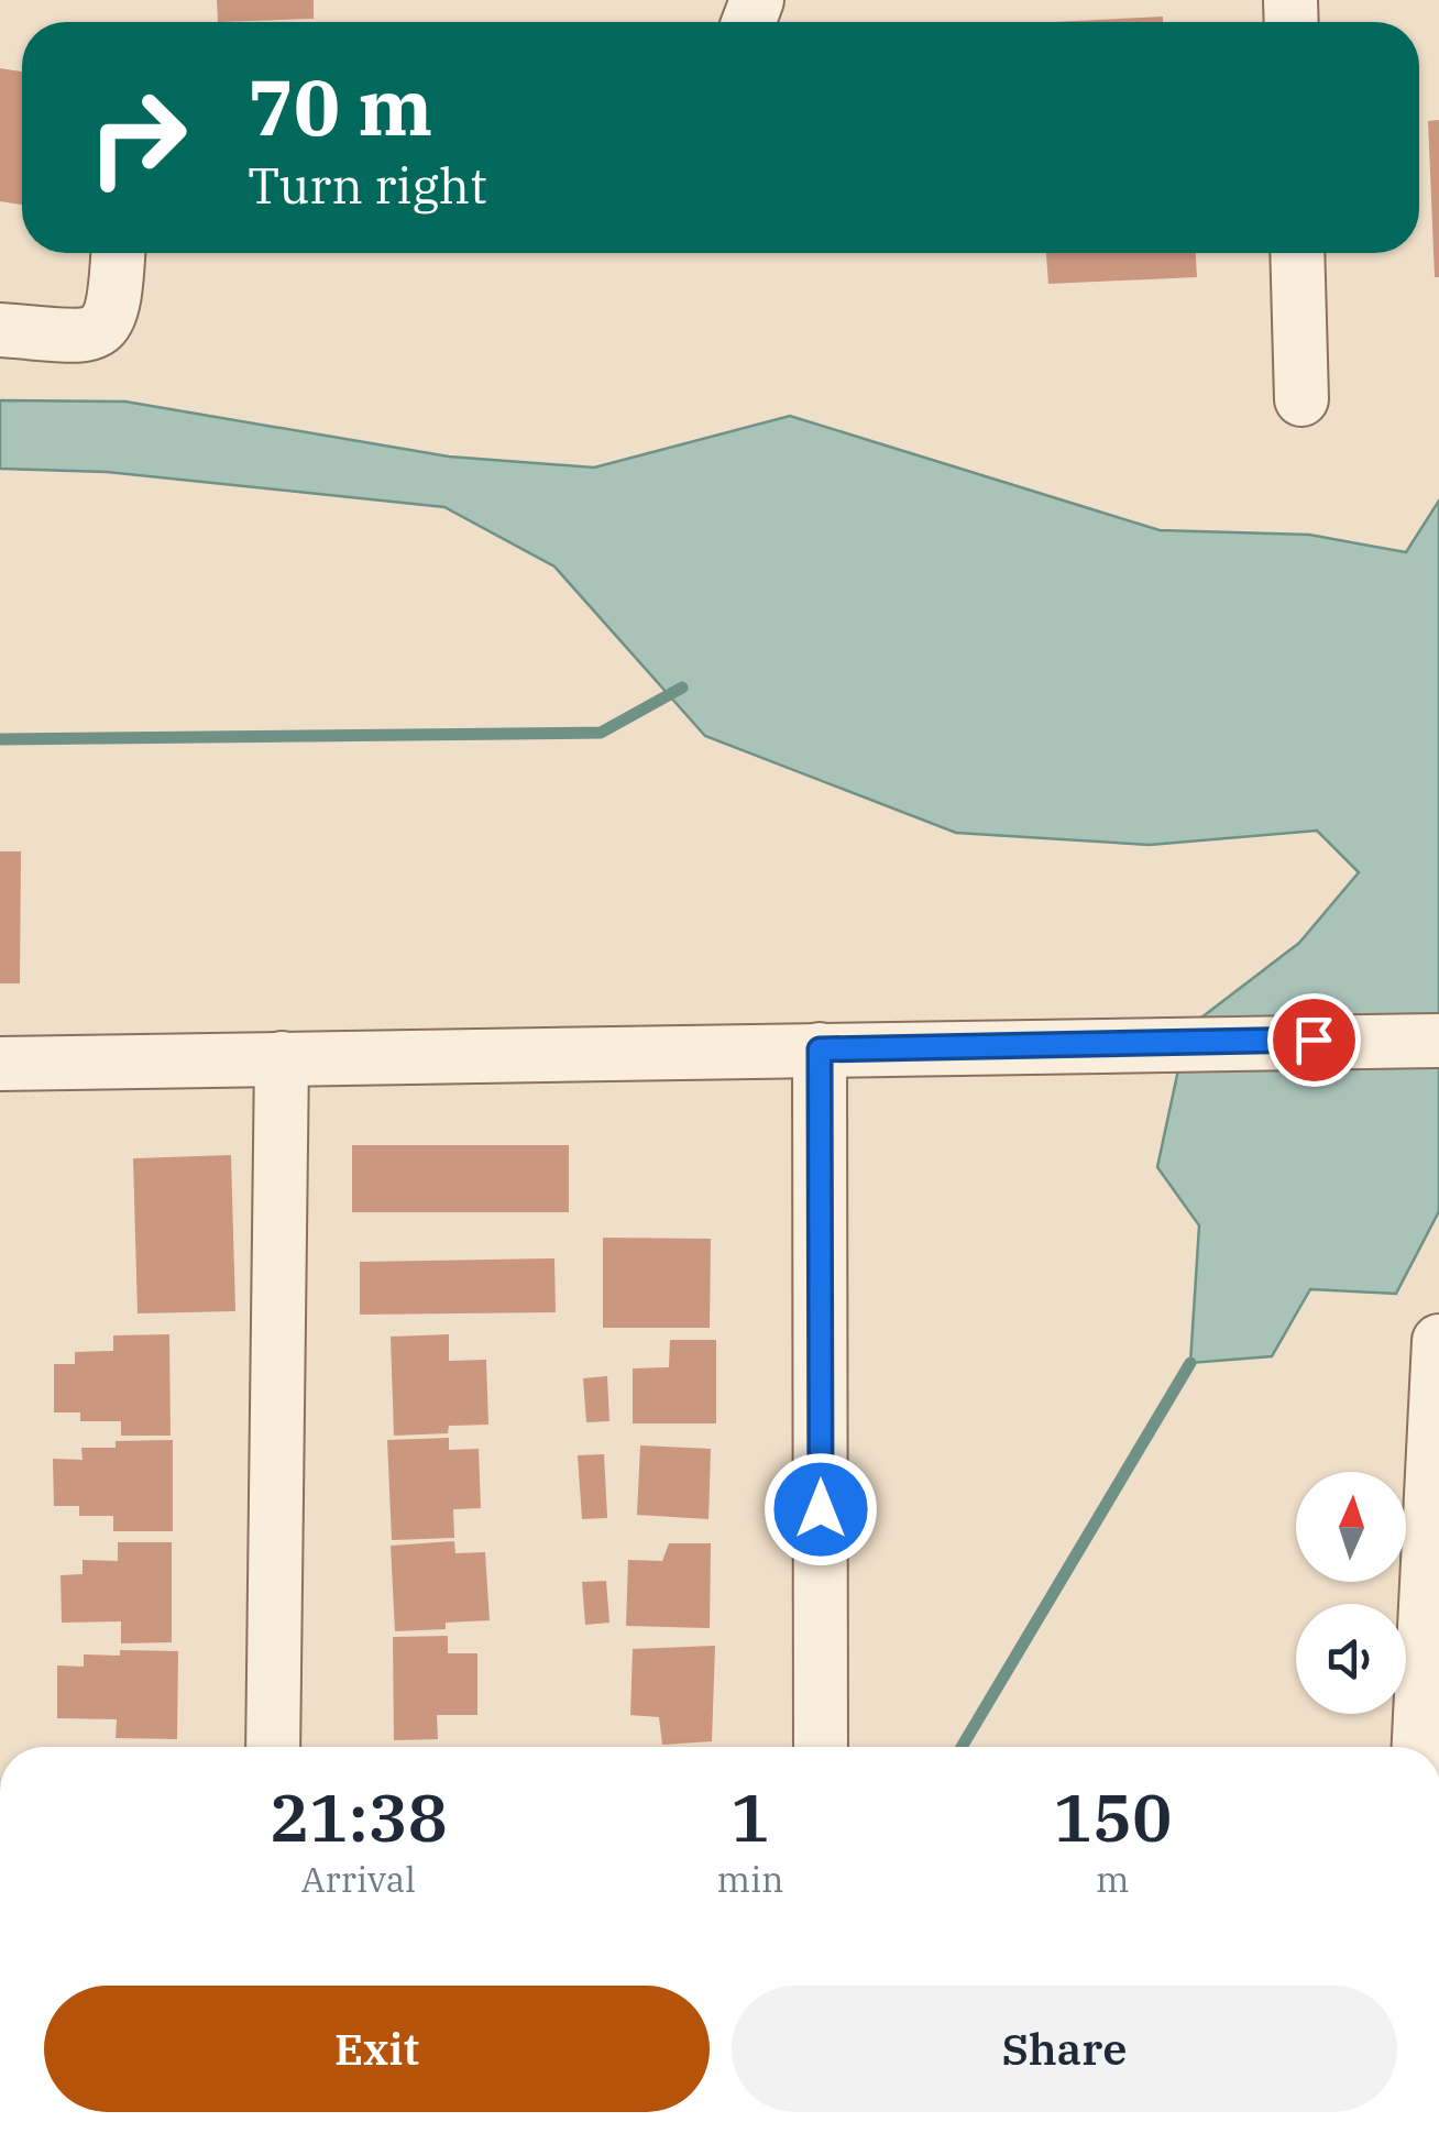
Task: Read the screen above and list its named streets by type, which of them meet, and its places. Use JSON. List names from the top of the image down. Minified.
{"north":"top","page":{"turn":["70 m","Turn right"],"eta":["21:38","Arrival","1","min","150","m"],"buttons":["Exit","Share"]}}
